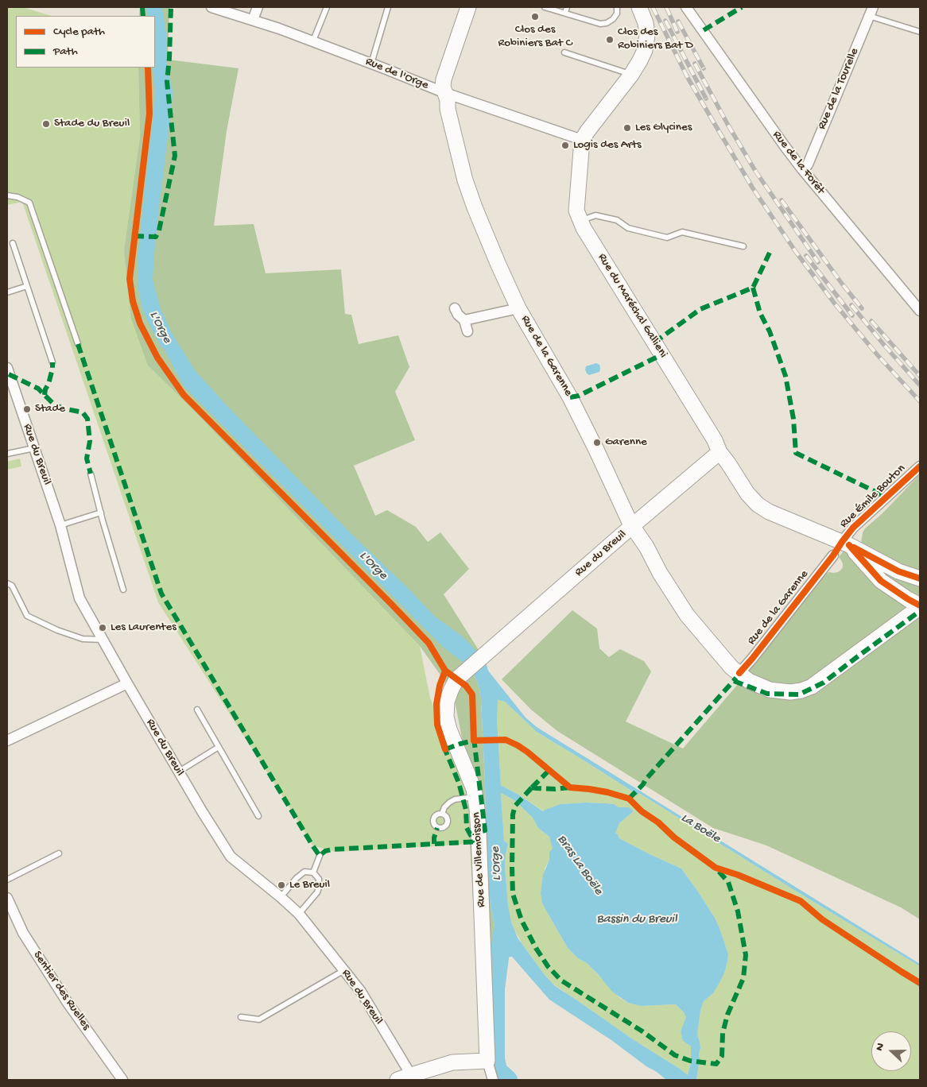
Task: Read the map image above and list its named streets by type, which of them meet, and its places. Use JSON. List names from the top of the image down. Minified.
{"streets":{"main road":["Rue du Maréchal Gallieni","Rue de la Garenne","Rue du Breuil","Rue de Villemoisson"],"street":["Rue de l'Orge","Rue de la Tourelle","Rue de la Forêt","Rue Émile Bouton","Sentier des Ruelles"]},"crossings":[["Rue de l'Orge","Rue du Maréchal Gallieni"],["Rue de l'Orge","Rue de la Garenne"],["Rue de la Tourelle","Rue de la Forêt"],["Rue du Maréchal Gallieni","Rue de la Garenne"],["Rue du Maréchal Gallieni","Rue du Breuil"],["Rue du Maréchal Gallieni","Rue Émile Bouton"],["Rue de la Garenne","Rue du Breuil"],["Rue du Breuil","Rue de Villemoisson"]],"water":["L'Orge","La Boële","Bras La Boële","Bassin du Breuil"],"places":["Clos des Robiniers Bat C","Clos des Robiniers Bat D","Stade du Breuil","Les Glycines","Logis des Arts","Stade","Garenne","Les Laurentes","Le Breuil"],"legend":["Cycle path","Path"],"north":"left"}
